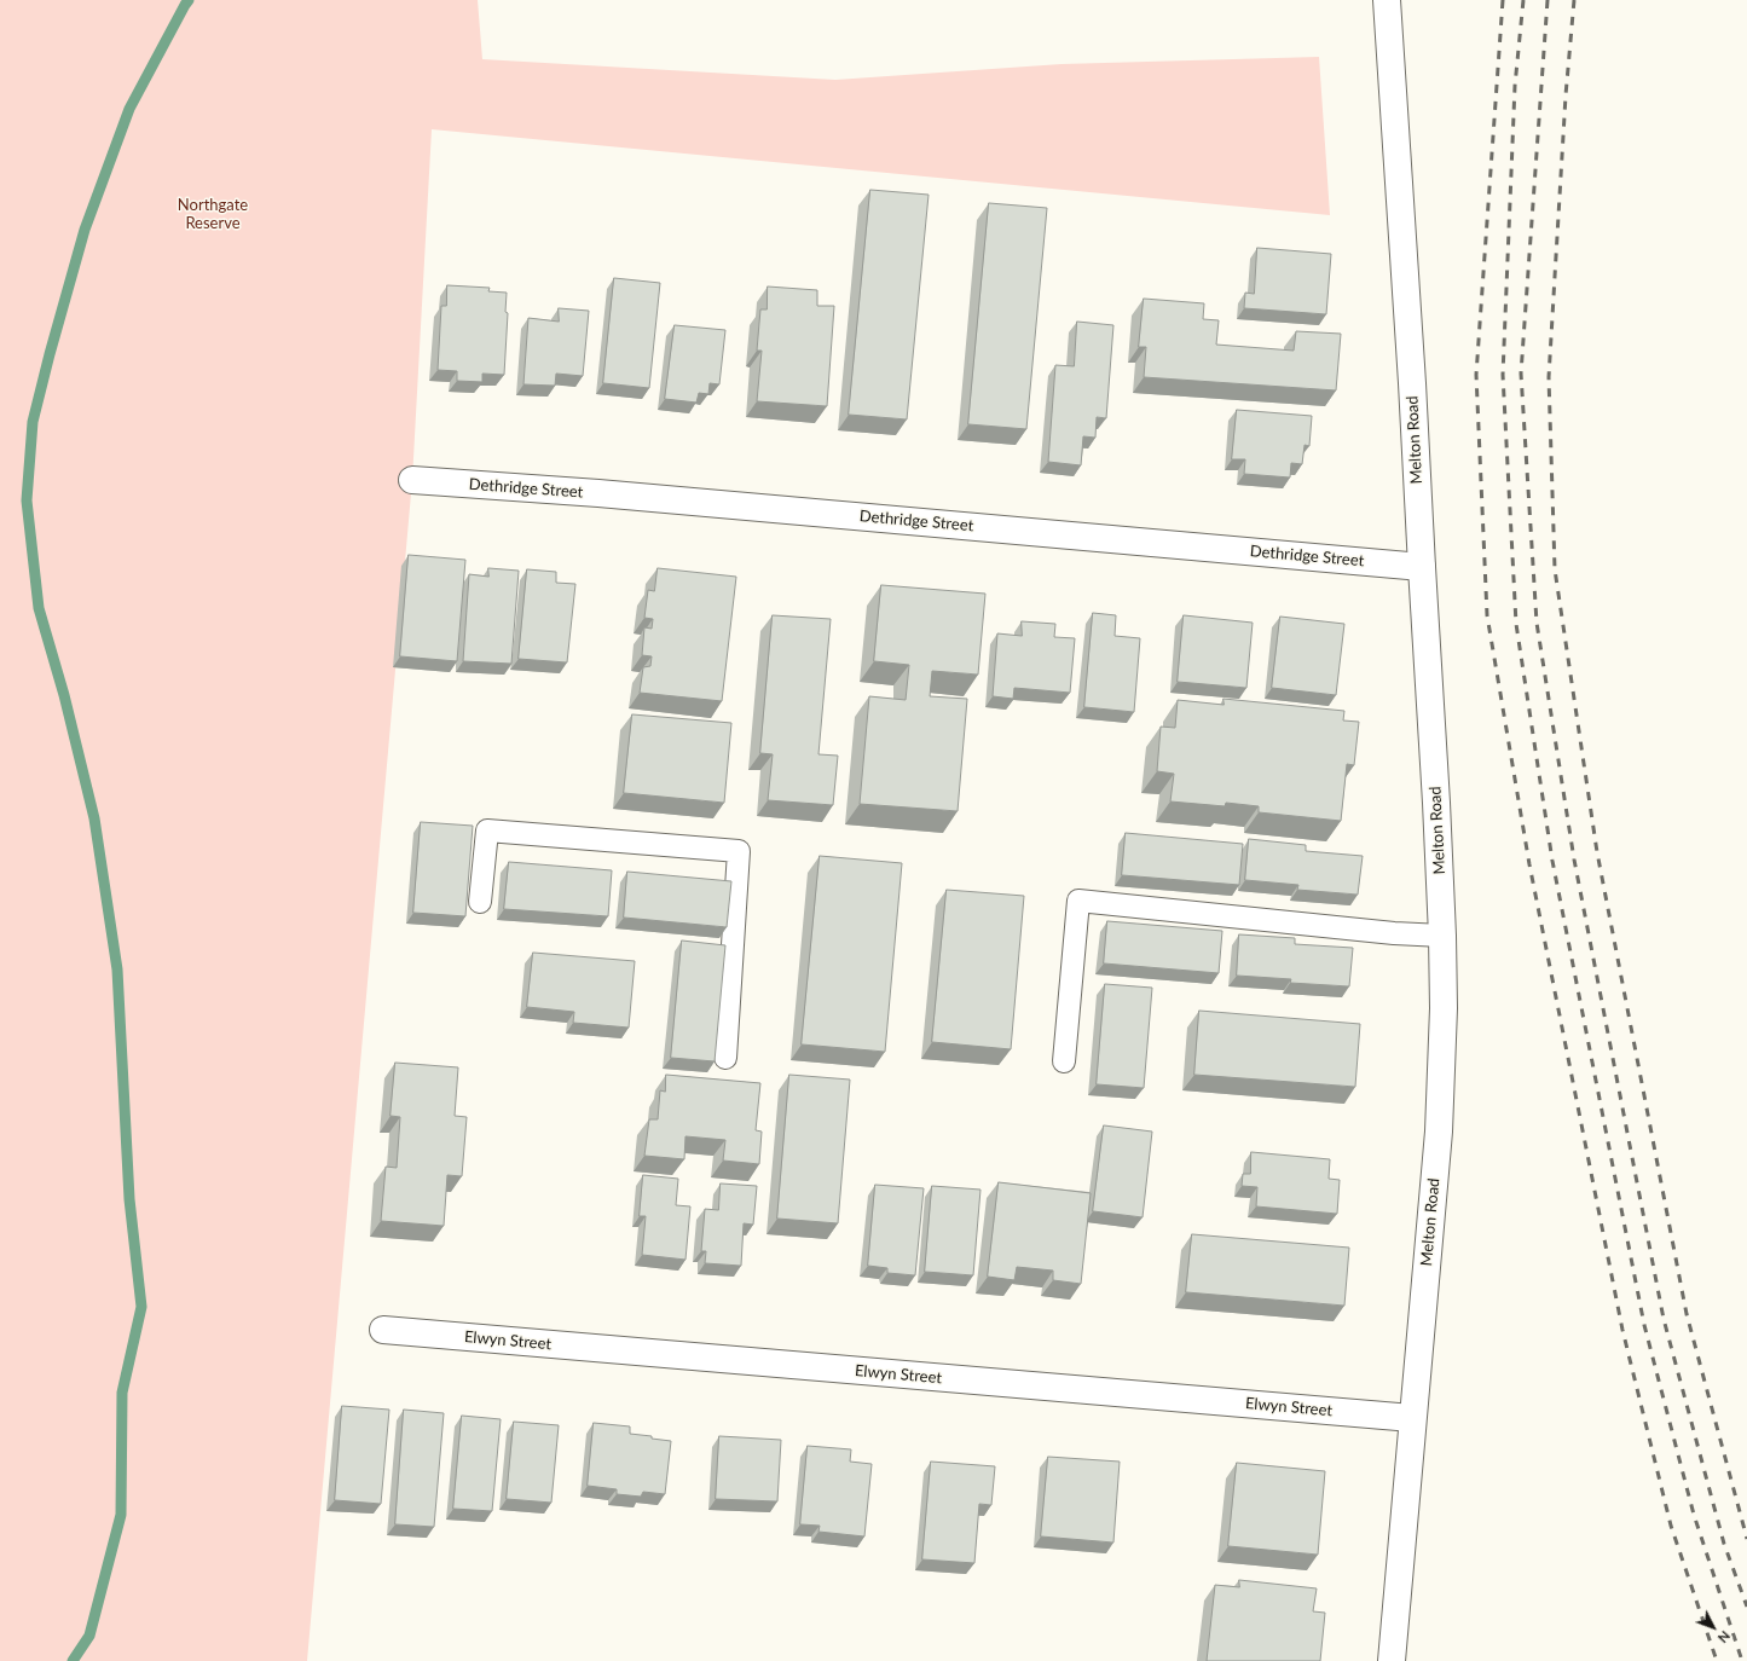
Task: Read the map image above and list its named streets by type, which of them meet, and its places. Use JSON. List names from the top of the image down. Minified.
{"streets":{"street":["Melton Road","Dethridge Street","Elwyn Street"]},"crossings":[["Melton Road","Dethridge Street"],["Melton Road","Elwyn Street"]],"parks":["Northgate Reserve"],"north":"bottom right"}
